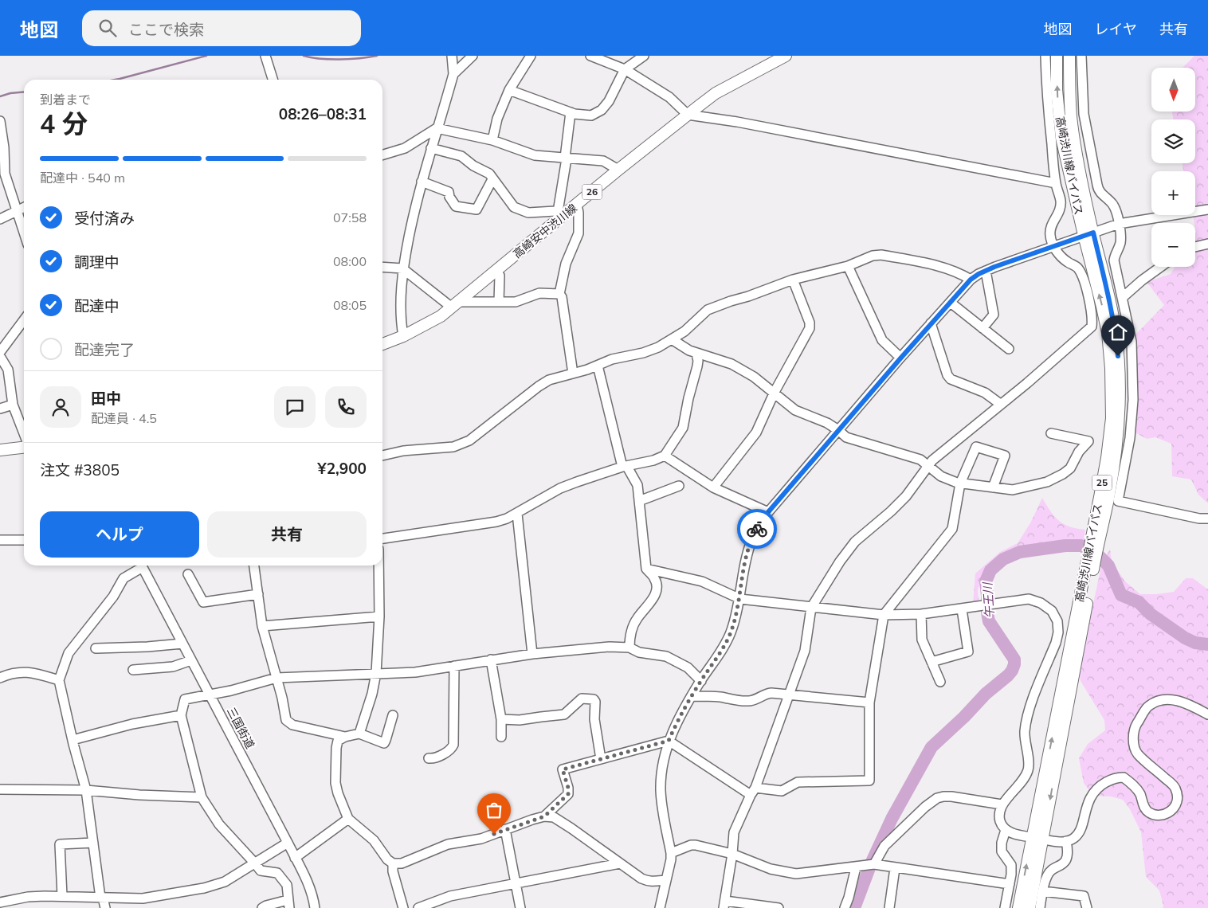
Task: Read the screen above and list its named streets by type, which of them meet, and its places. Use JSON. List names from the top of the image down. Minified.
{"streets":{"main road":["高崎渋川線バイパス","26","高崎安中渋川線","25"],"street":["三国街道"]},"water":["午王川"],"north":"bottom","page":{"header":"地図","search":"ここで検索","nav":["地図","レイヤ","共有"],"map_buttons":["+","−"],"heading":["4 分","到着まで","08:26–08:31"],"panel":["田中","配達員 · 4.5","注文 #3805","¥2,900"],"bar":"配達中 · 540 m","list":[["受付済み","07:58"],["調理中","08:00"],["配達中","08:05"],"配達完了"],"buttons":["ヘルプ","共有"]}}
